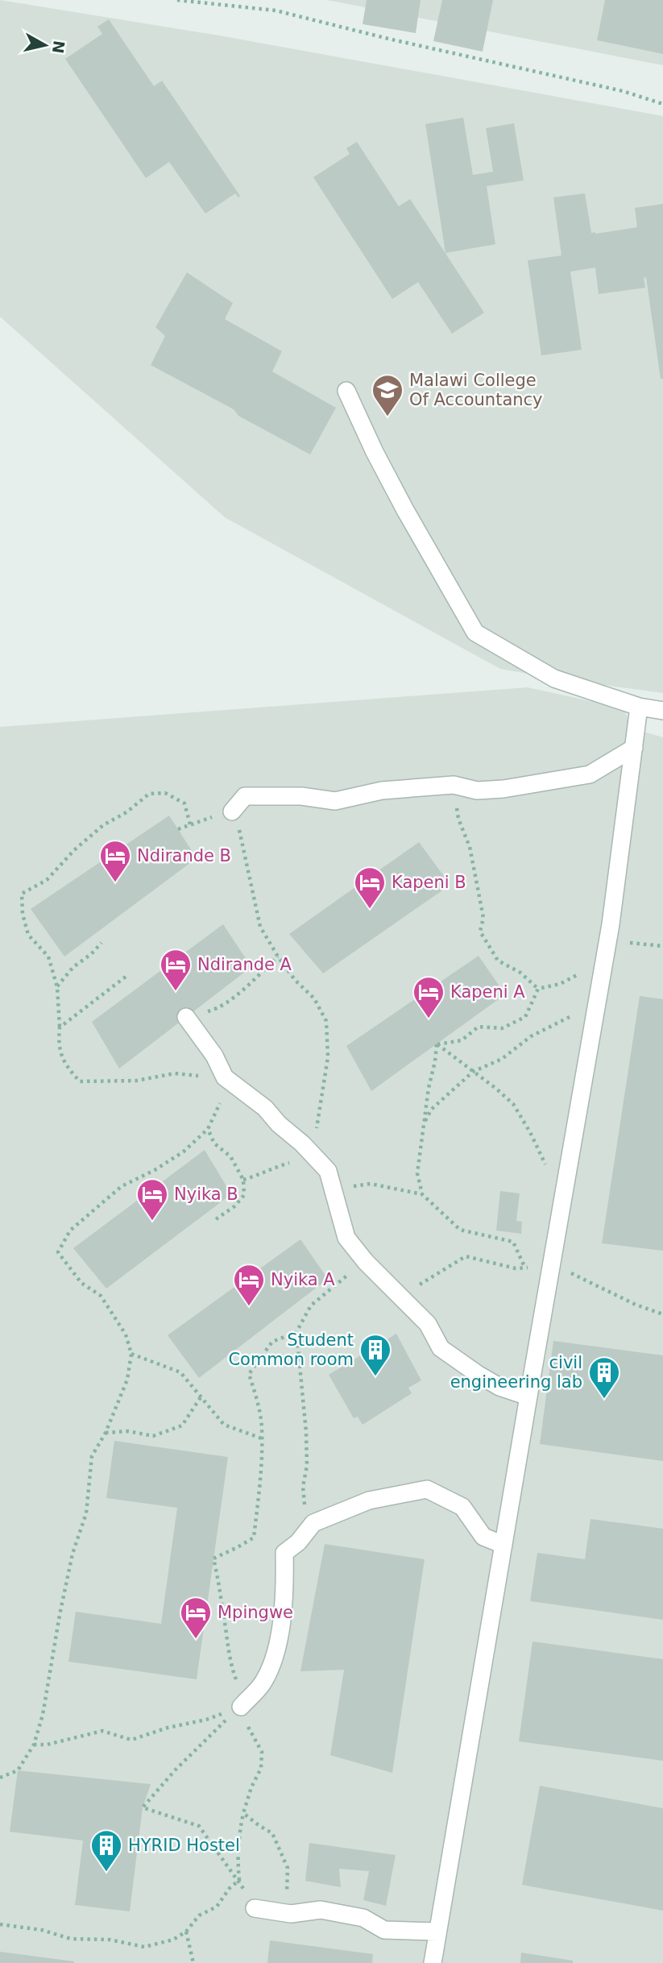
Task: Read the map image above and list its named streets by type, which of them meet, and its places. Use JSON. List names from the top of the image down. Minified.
{"places":{"school or university":["Malawi College Of Accountancy"],"hotel":["Ndirande B","Kapeni B","Ndirande A","Kapeni A","Nyika B","Nyika A","Mpingwe"],"building":["Student Common room","civil engineering lab","HYRID Hostel"]},"north":"right"}
